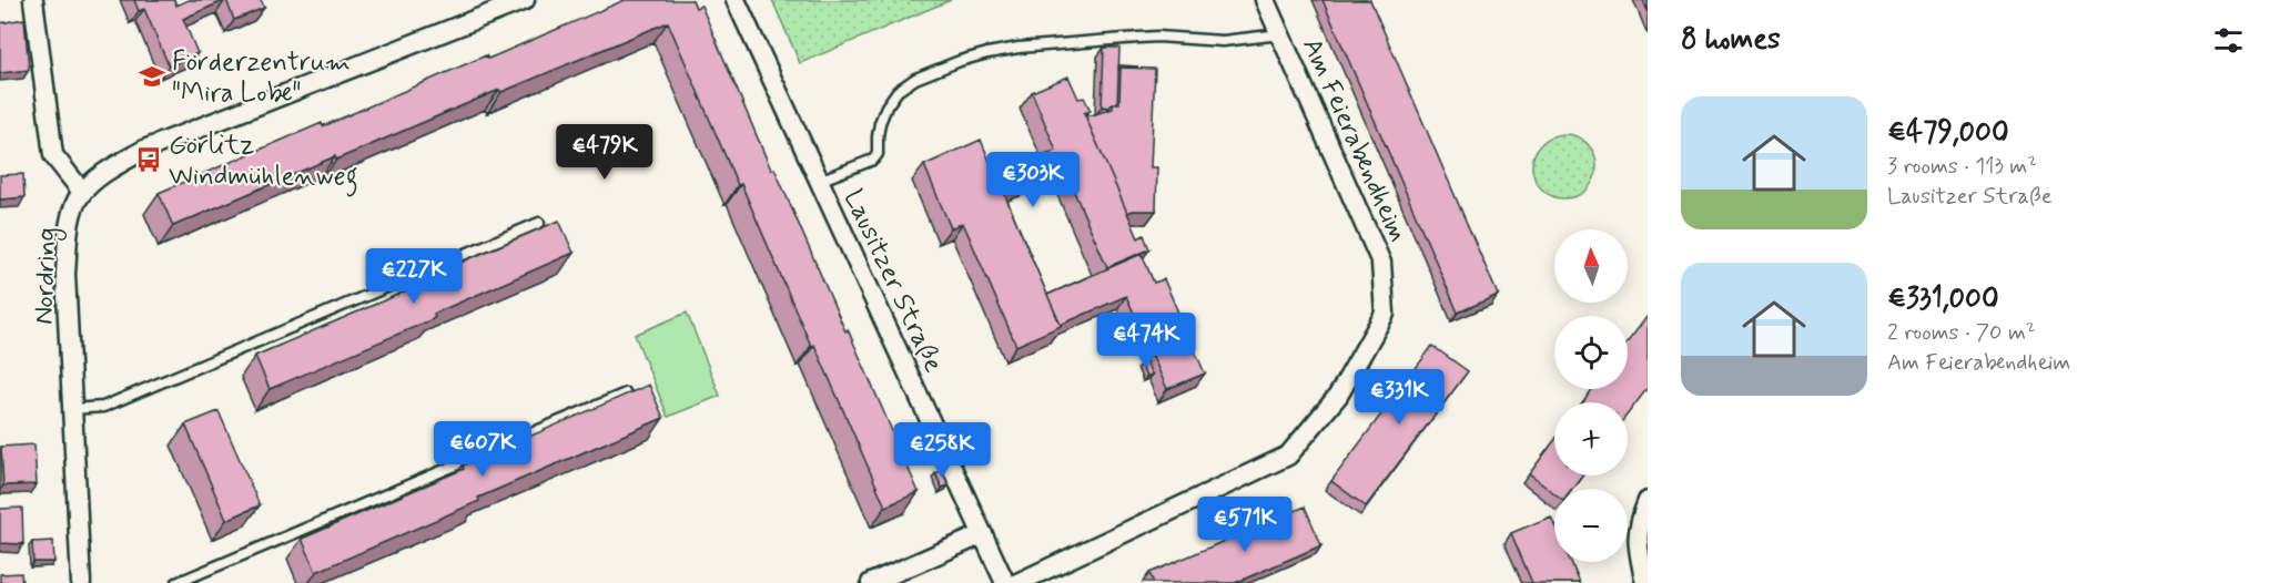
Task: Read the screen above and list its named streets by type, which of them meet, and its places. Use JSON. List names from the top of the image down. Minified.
{"streets":{"street":["Am Feierabendheim","Nordring","Lausitzer Straße"]},"places":{"school or university":["Förderzentrum \"Mira Lobe\""],"bus stop":["Görlitz Windmühlenweg"]},"north":"top","page":{"heading":"8 homes","list":[{"name":"€479,000","note":"3 rooms · 113 m² · Lausitzer Straße"},{"name":"€331,000","note":"2 rooms · 70 m² · Am Feierabendheim"}],"price":["€479K","€303K","€227K","€474K","€331K","€607K","€258K","€571K"],"map_buttons":["+","−"]}}
